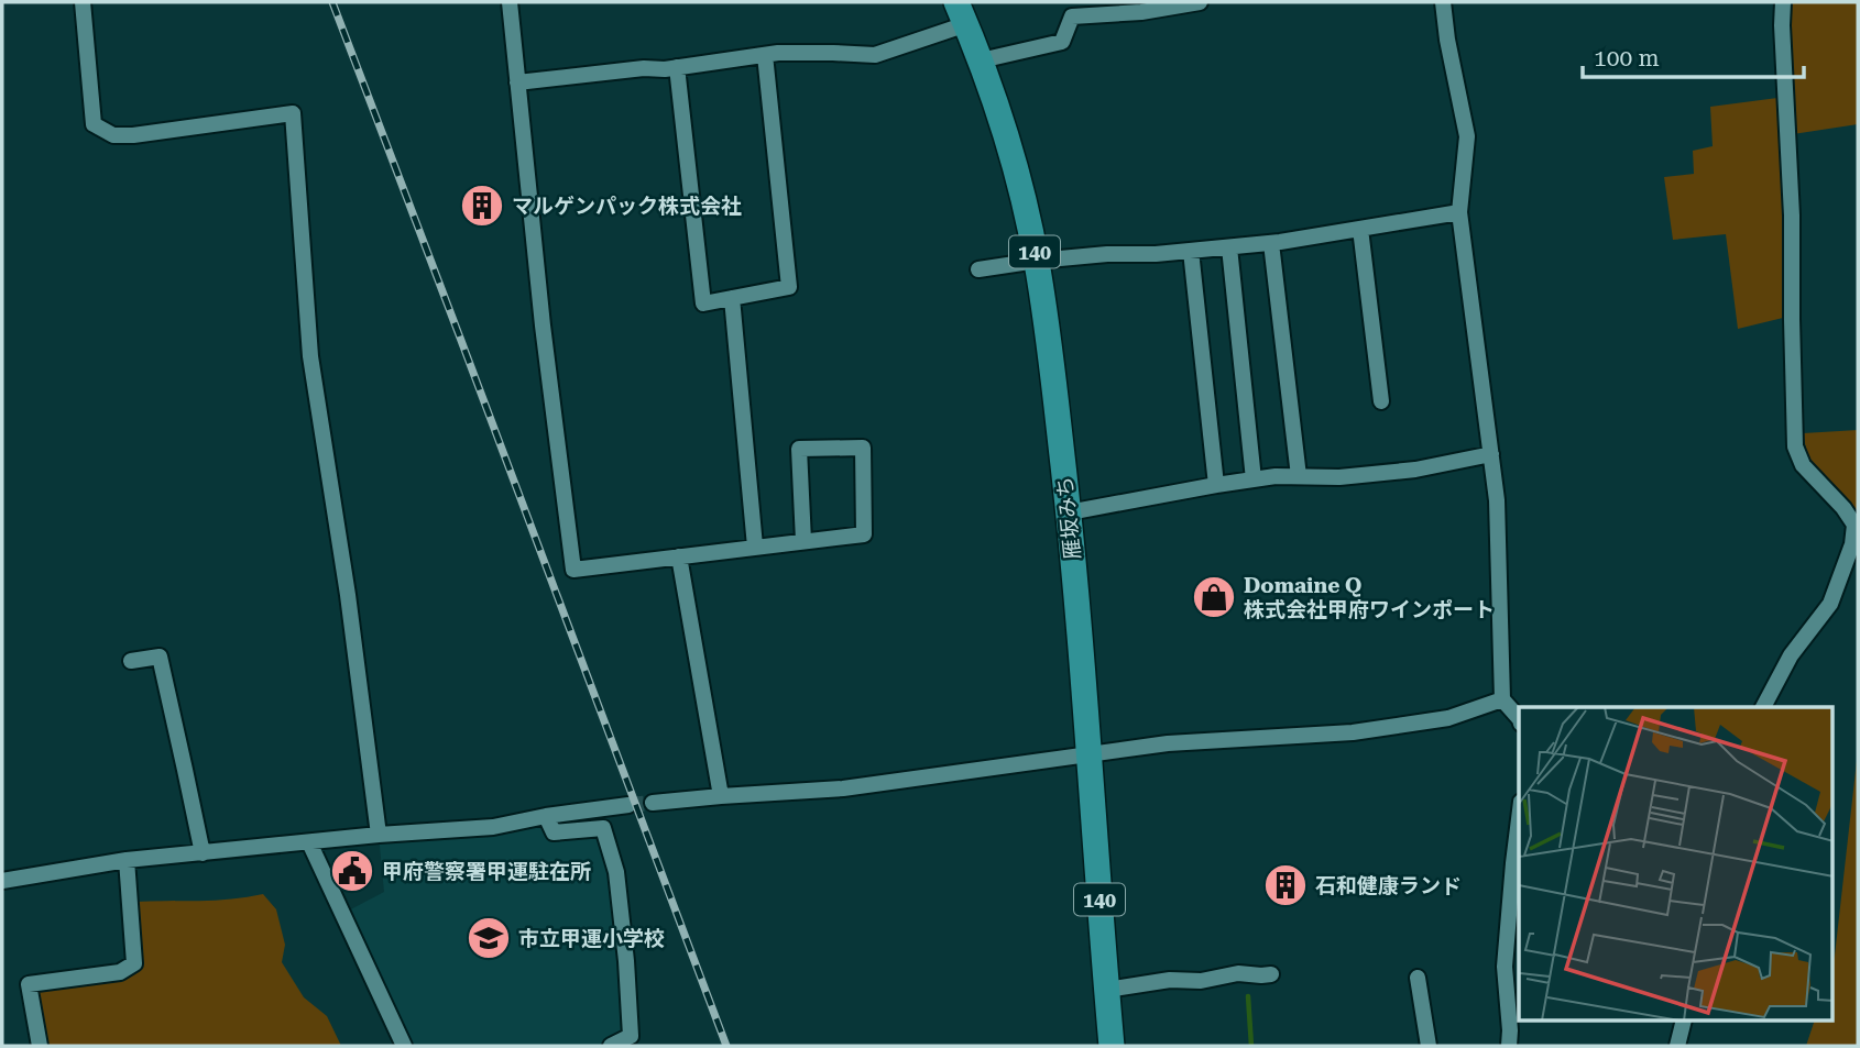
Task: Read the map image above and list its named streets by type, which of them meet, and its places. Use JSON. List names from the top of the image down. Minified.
{"streets":{"highway":["140","雁坂みち"]},"places":{"building":["マルゲンパック株式会社","石和健康ランド"],"shop":["Domaine Q 株式会社甲府ワインポート"],"public building":["甲府警察署甲運駐在所"],"school or university":["市立甲運小学校"]},"scale_bar":"100 m"}
